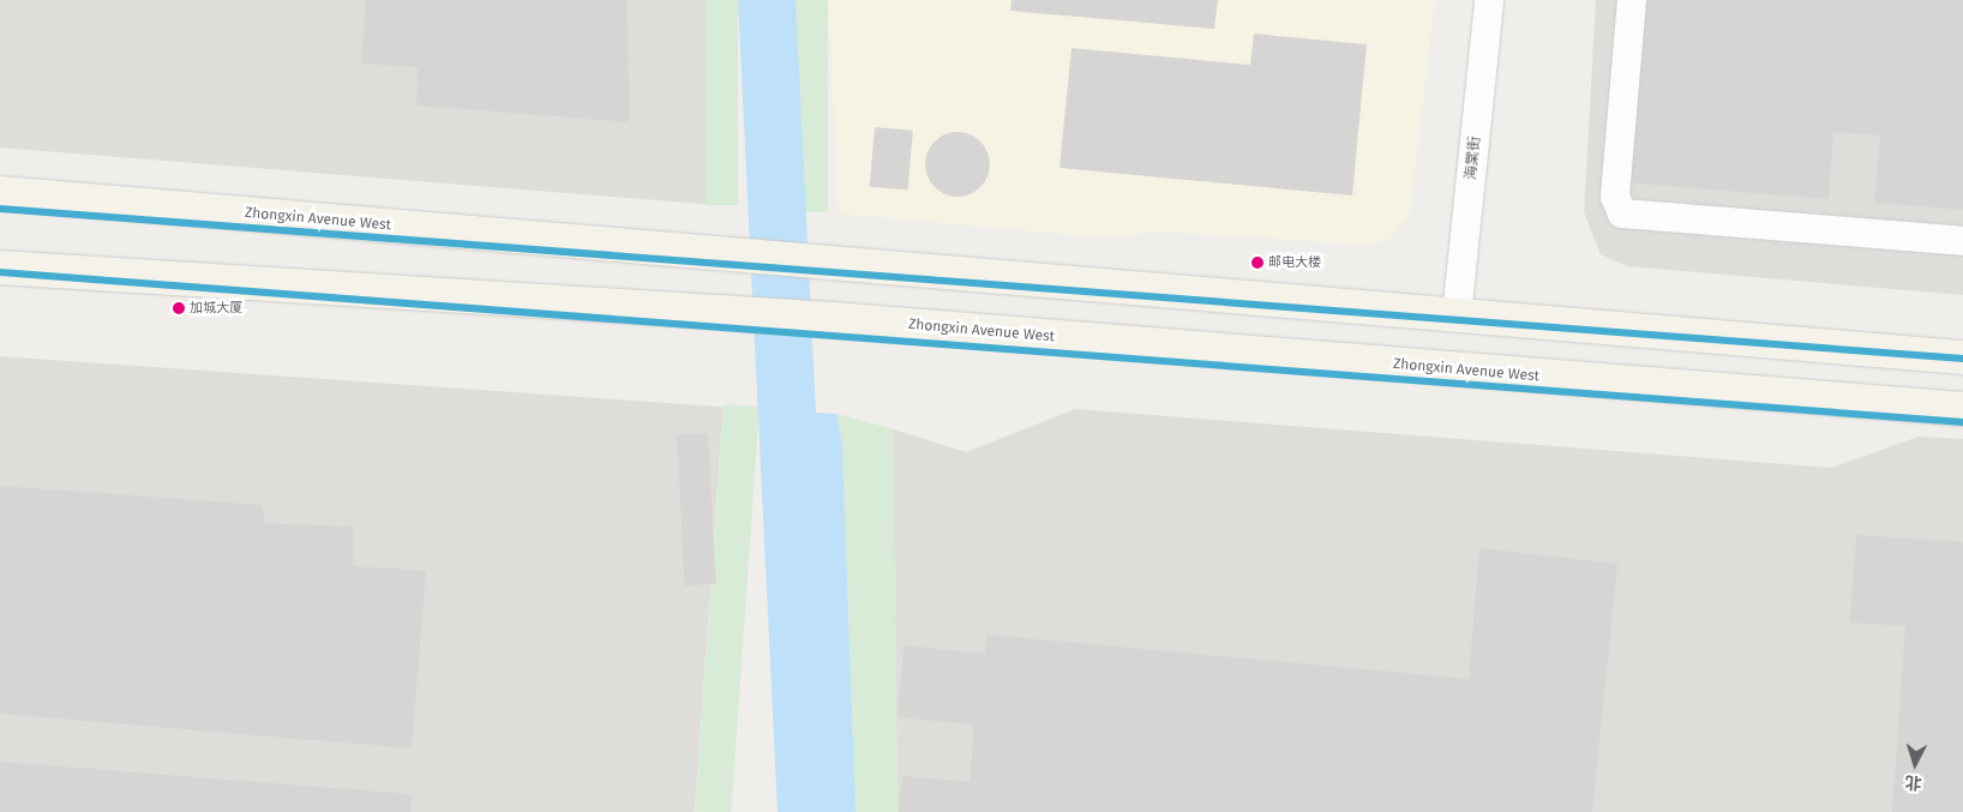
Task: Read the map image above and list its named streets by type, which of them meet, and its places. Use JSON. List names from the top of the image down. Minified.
{"streets":{"main road":["Zhongxin Avenue West"],"street":["海棠街"]},"crossings":[["海棠街","Zhongxin Avenue West"]],"places":["邮电大楼","加城大厦"],"north":"bottom"}
